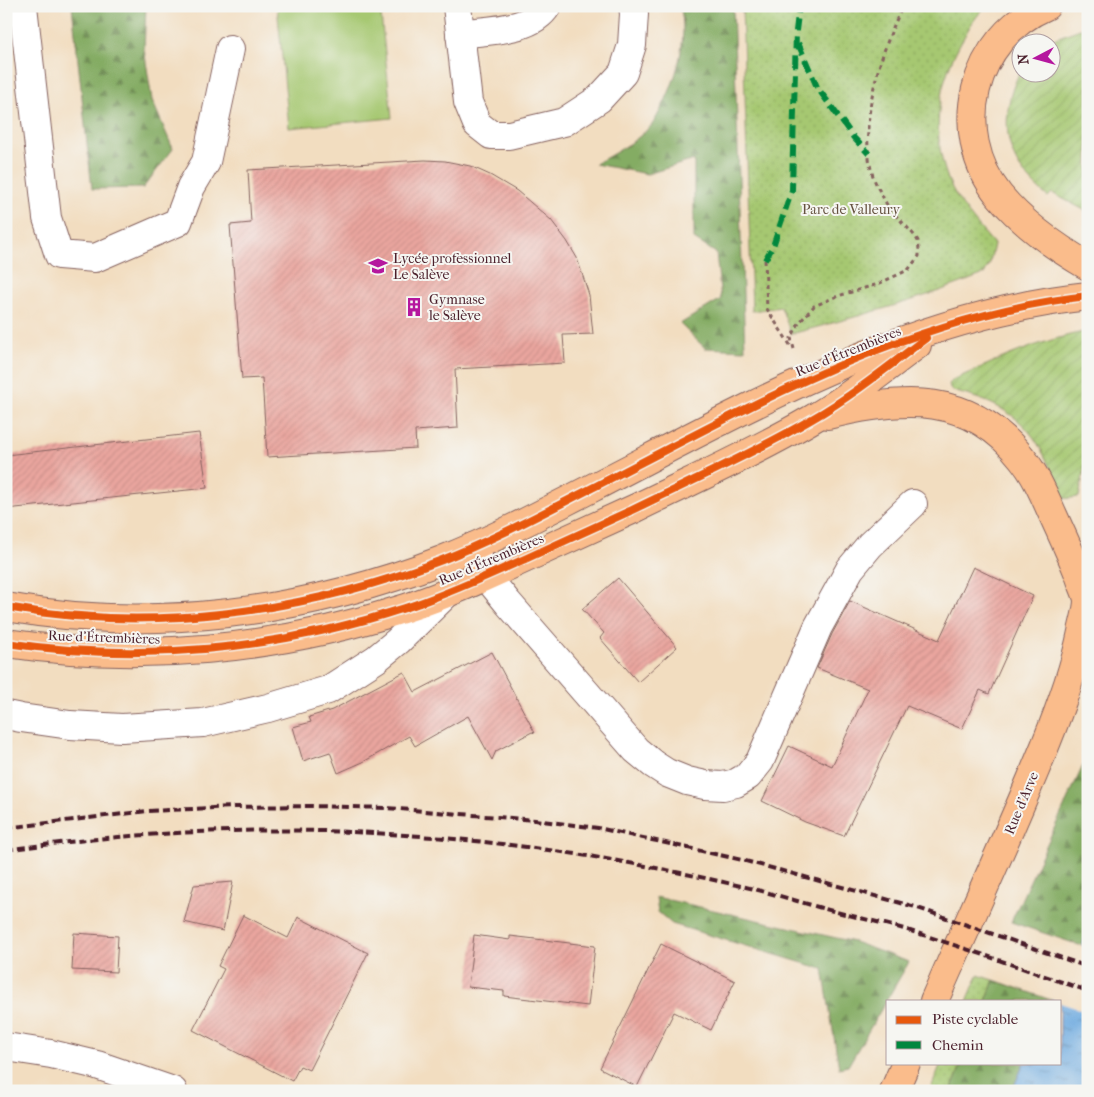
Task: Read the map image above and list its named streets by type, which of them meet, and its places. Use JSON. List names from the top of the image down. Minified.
{"streets":{"main road":["Rue d'Étrembières","Rue d'Arve"]},"parks":["Parc de Valleury"],"places":{"school or university":["Lycée professionnel Le Salève"],"building":["Gymnase le Salève"]},"legend":["Piste cyclable","Chemin"],"north":"left"}
